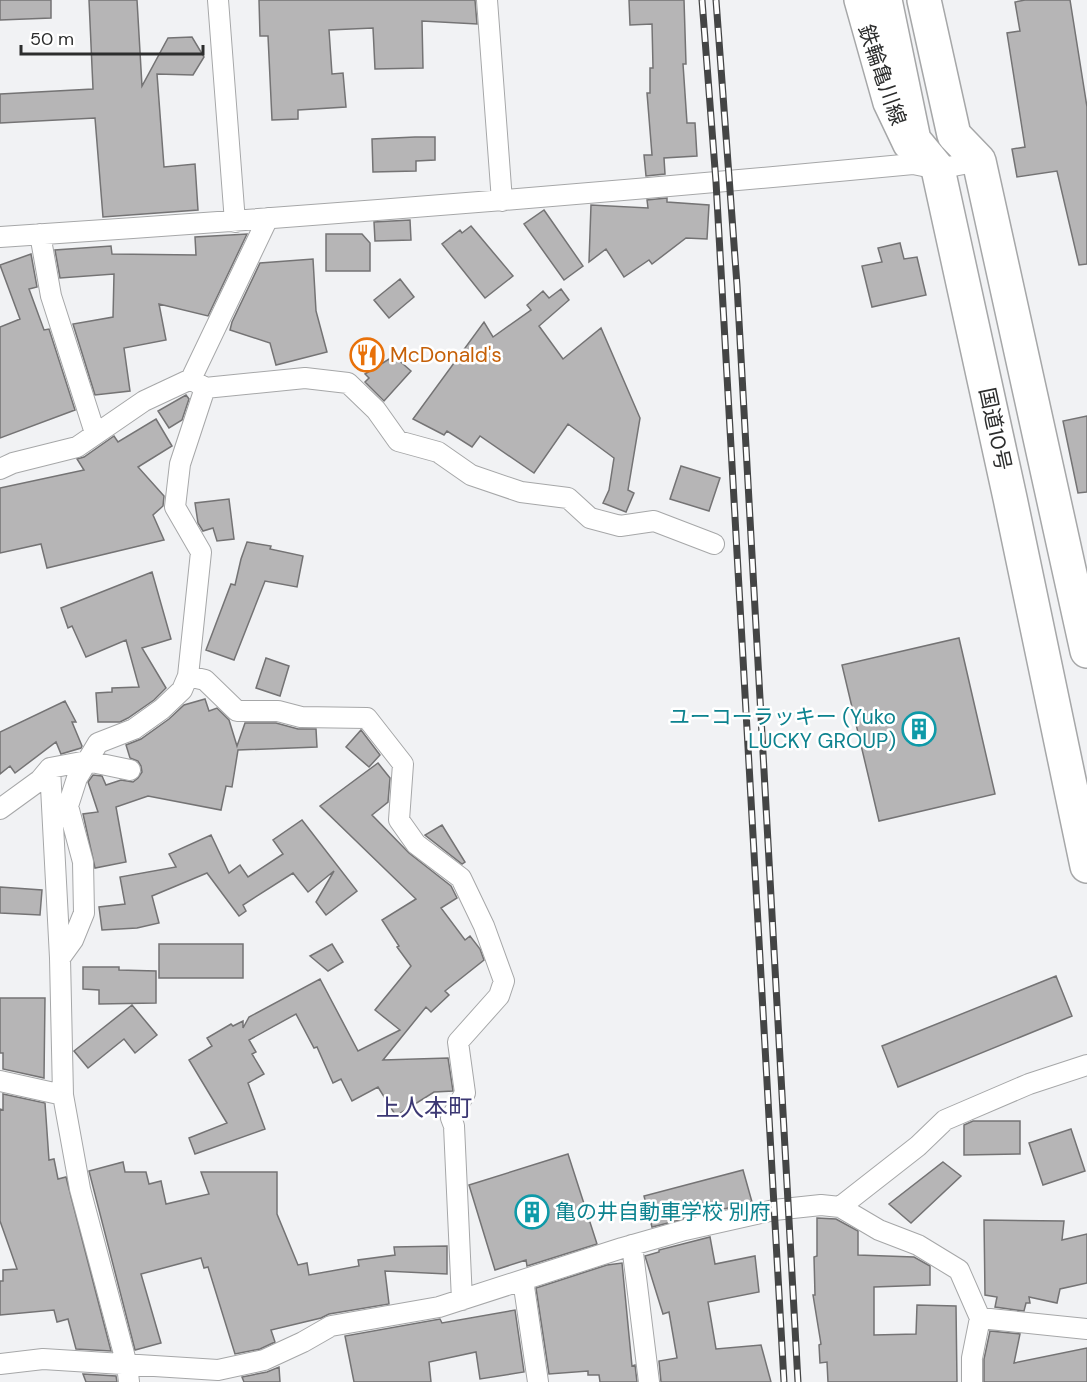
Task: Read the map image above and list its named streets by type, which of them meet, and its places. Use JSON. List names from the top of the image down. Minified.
{"streets":{"highway":["国道10号"],"main road":["鉄輪亀川線"]},"crossings":[["鉄輪亀川線","国道10号"]],"districts":["上人本町"],"places":{"restaurant":["McDonald's"],"building":["ユーコーラッキー (Yuko LUCKY GROUP)","亀の井自動車学校 別府"]},"scale_bar":"50 m"}
